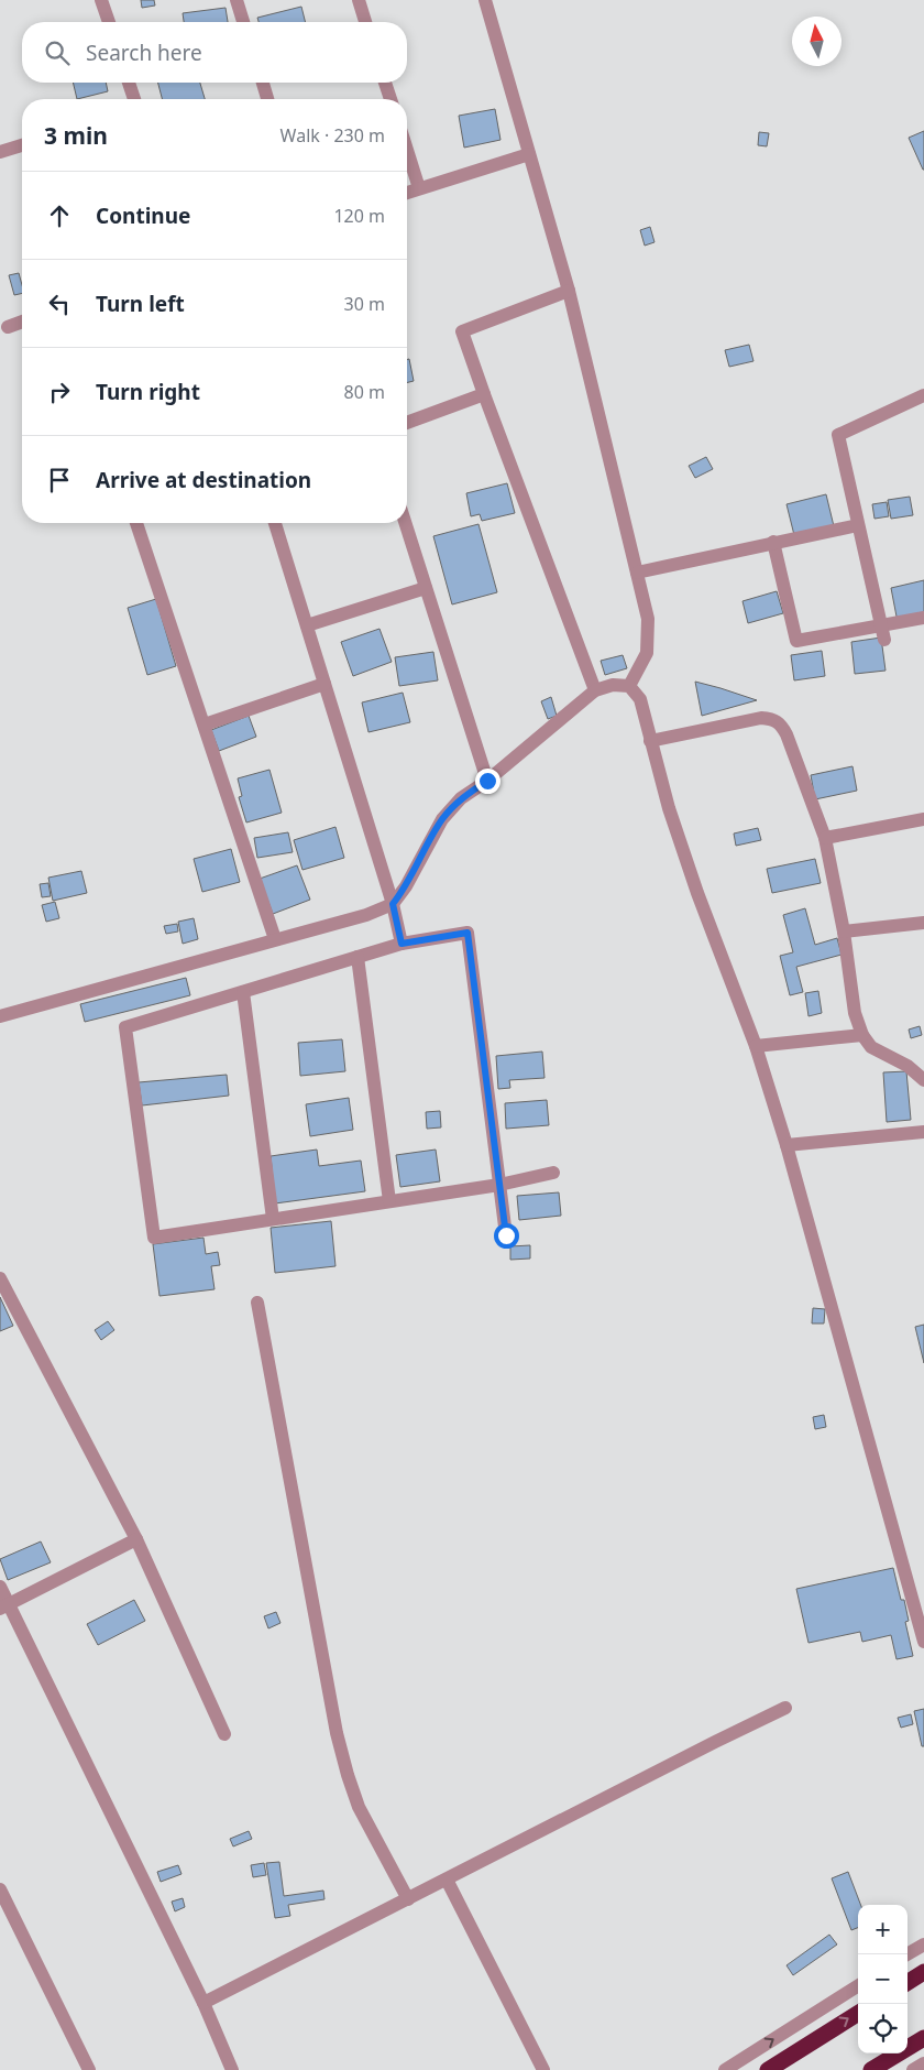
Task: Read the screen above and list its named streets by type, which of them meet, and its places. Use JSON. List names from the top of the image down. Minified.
{"north":"top","page":{"search":"Search here","heading":["3 min","Walk · 230 m"],"list":[["Continue","120 m"],["Turn left","30 m"],["Turn right","80 m"],"Arrive at destination"],"map_buttons":["+","−"]}}
